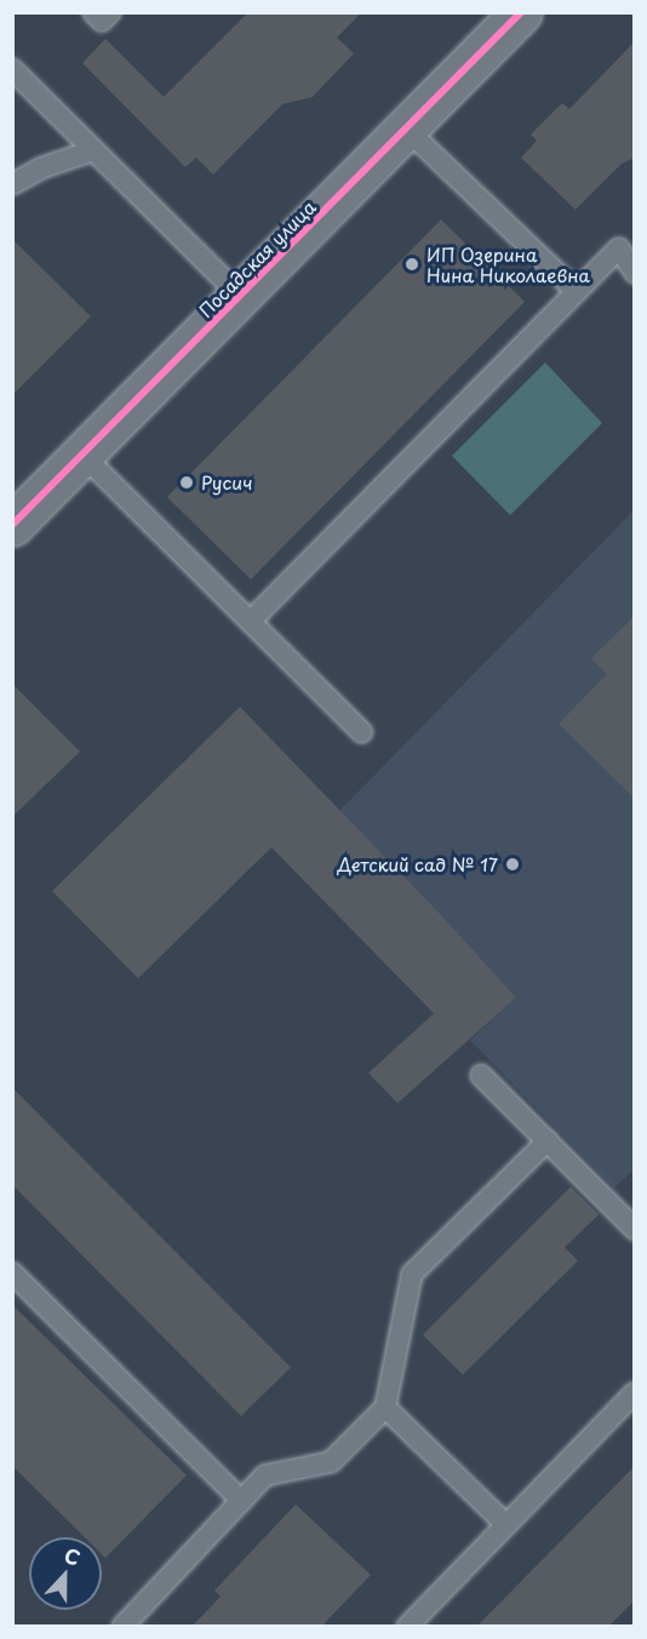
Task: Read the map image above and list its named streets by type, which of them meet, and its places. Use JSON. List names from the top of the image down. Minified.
{"streets":{"street":["Посадская улица"]},"places":["ИП Озерина Нина Николаевна","Русич","Детский сад № 17"],"north":"top"}
